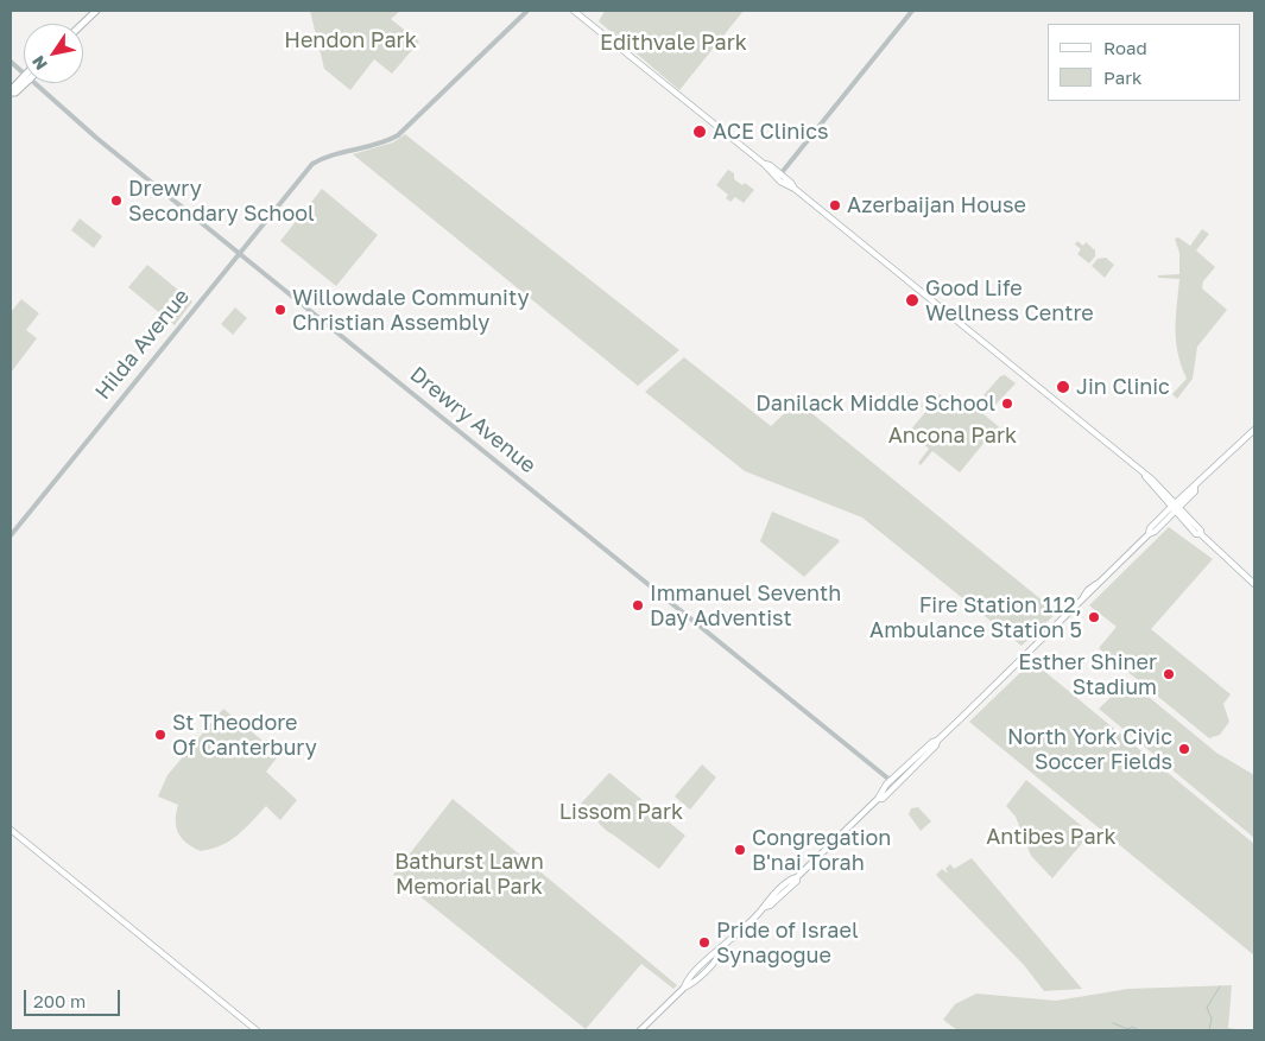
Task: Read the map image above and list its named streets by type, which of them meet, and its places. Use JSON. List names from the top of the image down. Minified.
{"streets":{"street":["Hilda Avenue","Drewry Avenue"]},"crossings":[["Hilda Avenue","Drewry Avenue"]],"parks":["Hendon Park","Edithvale Park","Ancona Park","Lissom Park","Antibes Park","Bathurst Lawn Memorial Park"],"places":["ACE Clinics","Drewry Secondary School","Azerbaijan House","Good Life Wellness Centre","Willowdale Community Christian Assembly","Jin Clinic","Danilack Middle School","Immanuel Seventh Day Adventist","Fire Station 112, Ambulance Station 5","Esther Shiner Stadium","St Theodore Of Canterbury","North York Civic Soccer Fields","Congregation B'nai Torah","Pride of Israel Synagogue"],"legend":["Road","Park"],"scale_bar":"200 m","north":"bottom left"}
